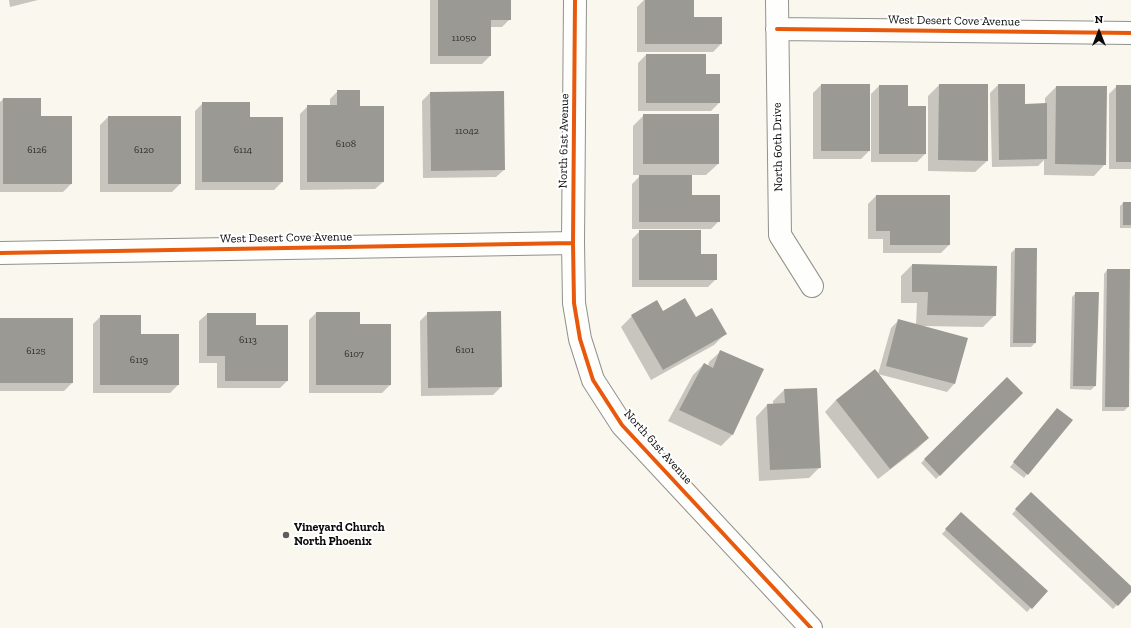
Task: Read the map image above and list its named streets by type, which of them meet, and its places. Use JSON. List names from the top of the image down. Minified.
{"streets":{"street":["West Desert Cove Avenue","North 61st Avenue","North 60th Drive"]},"crossings":[["West Desert Cove Avenue","North 61st Avenue"],["West Desert Cove Avenue","North 60th Drive"]],"places":["Vineyard Church North Phoenix"],"house_numbers":["11050","11042","6108","6126","6120","6114","6113","6101","6125","6107","6119"],"north":"top"}
